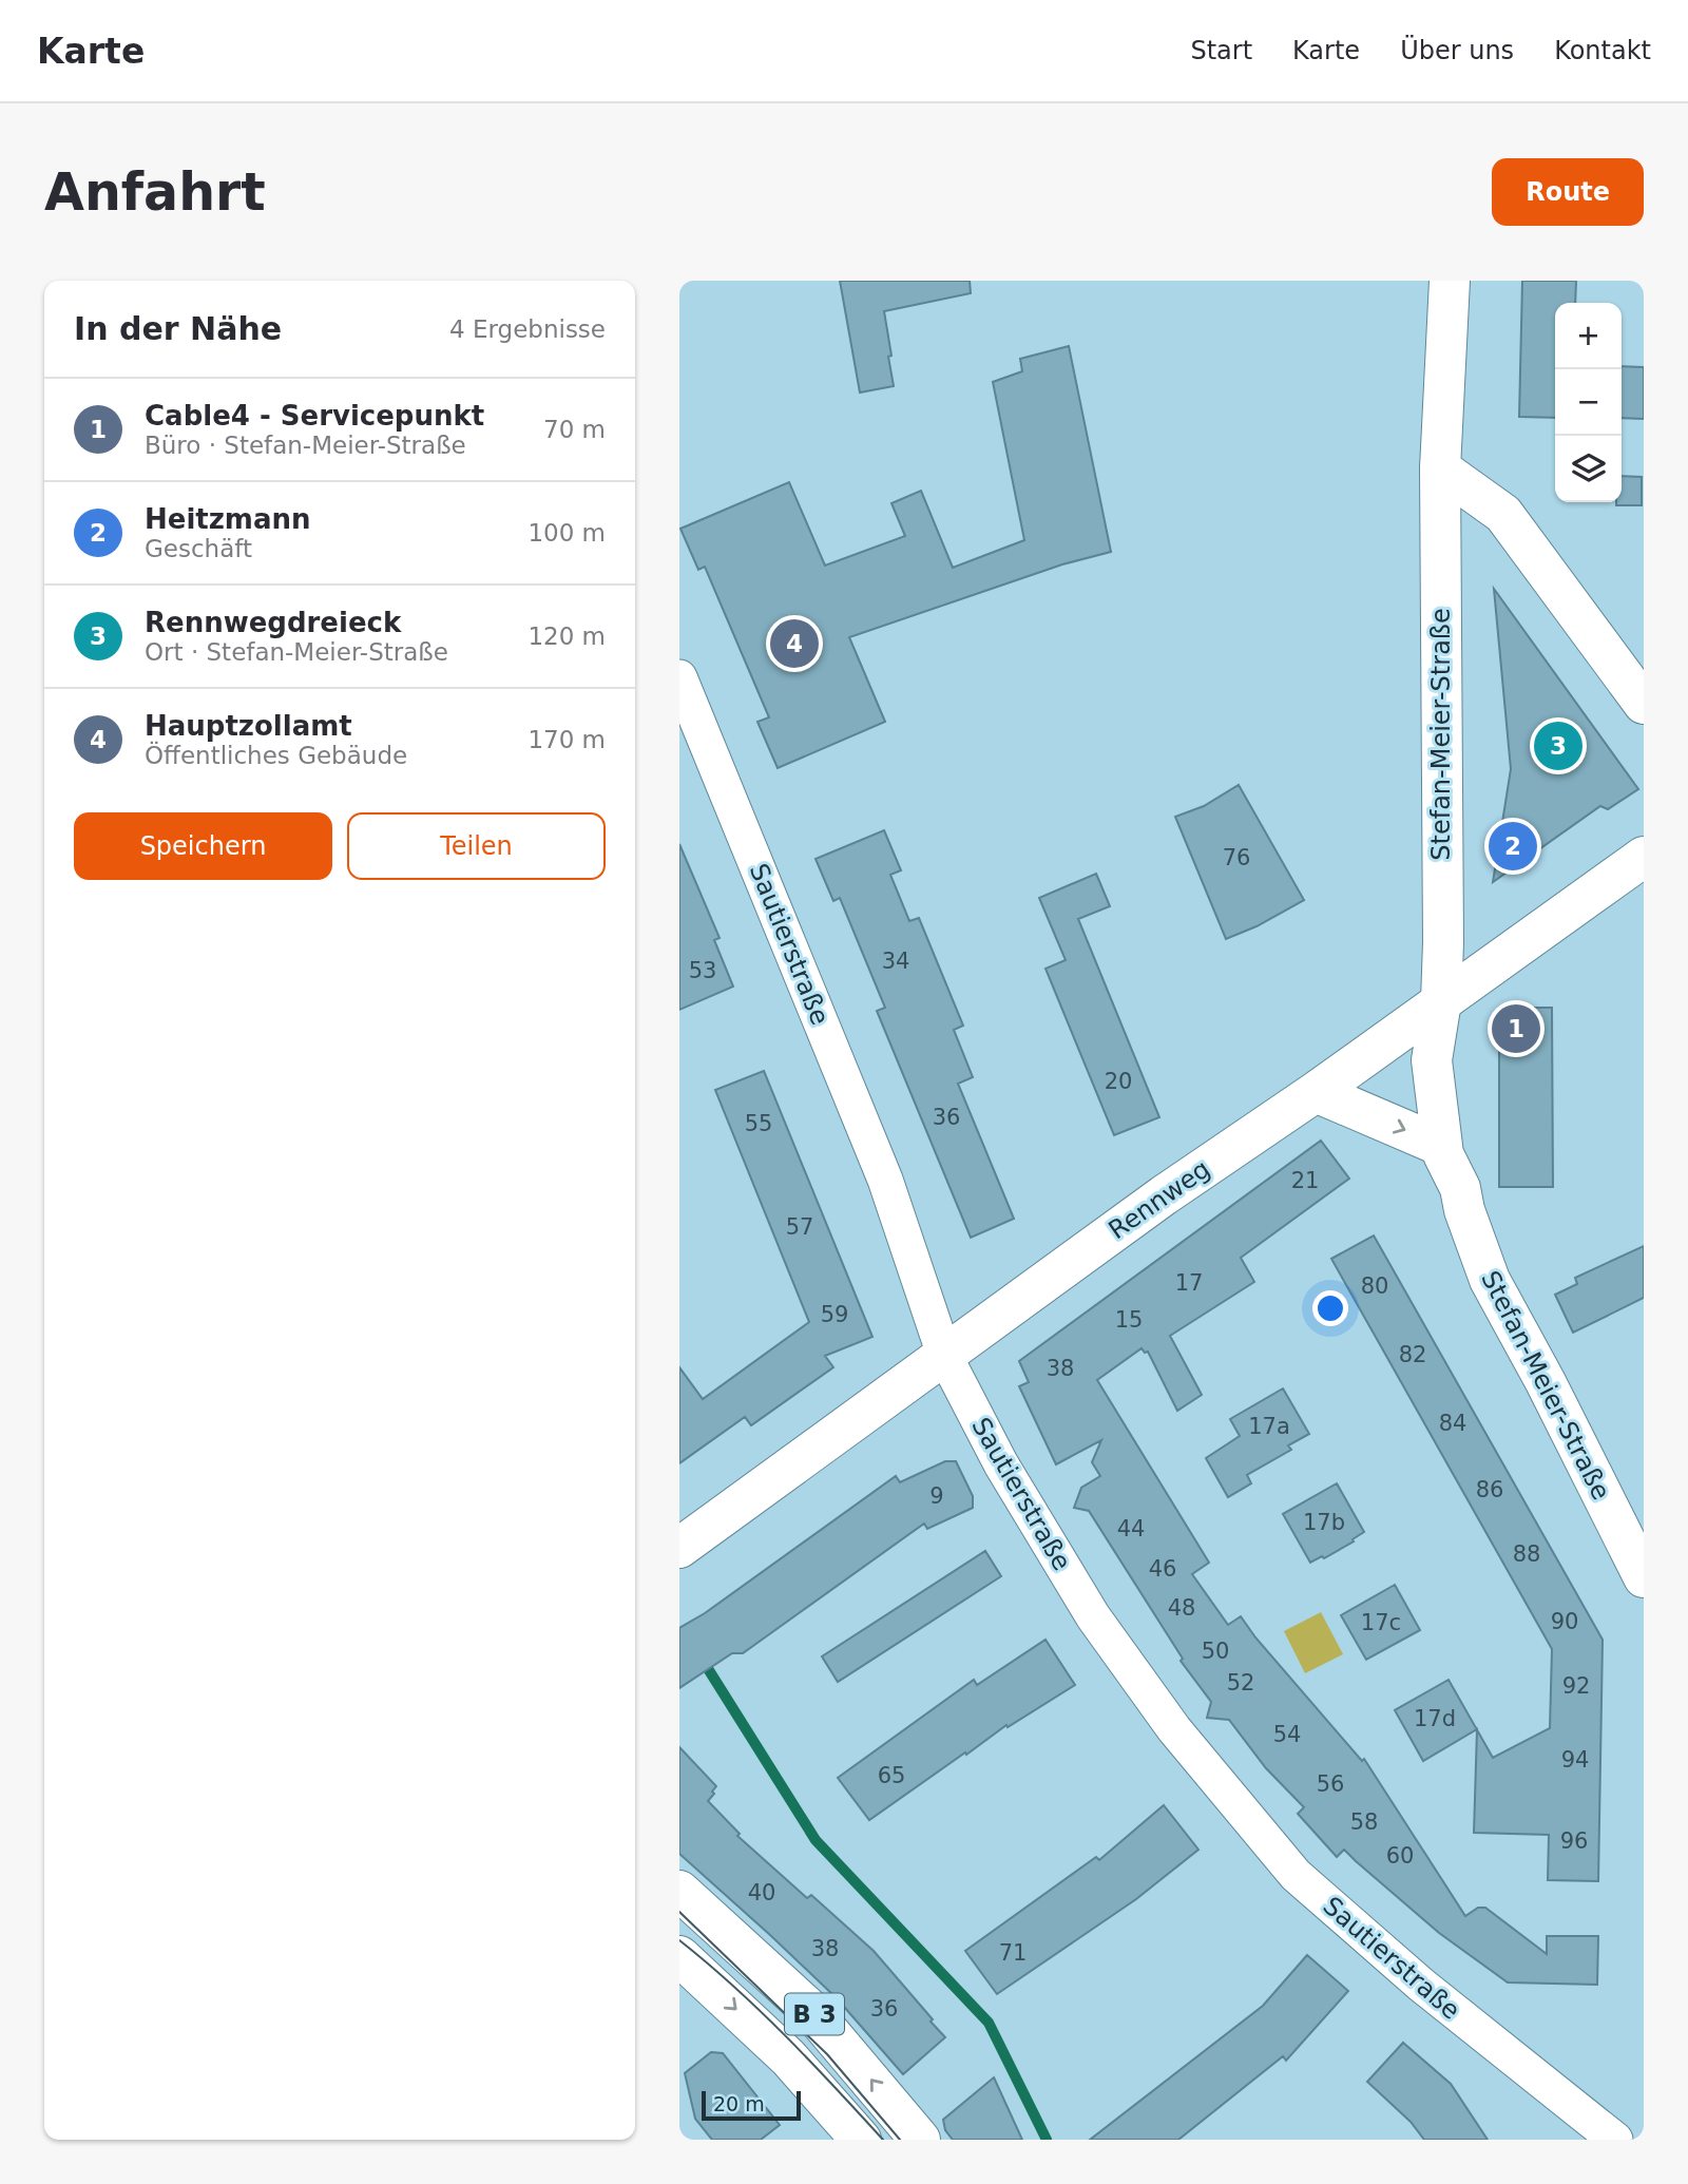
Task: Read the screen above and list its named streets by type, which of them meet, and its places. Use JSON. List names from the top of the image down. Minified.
{"streets":{"main road":["Stefan-Meier-Straße","Rennweg","B 3"],"street":["Sautierstraße"]},"crossings":[["Stefan-Meier-Straße","Rennweg"],["Sautierstraße","Rennweg"]],"house_numbers":["76","34","53","20","36","55","21","57","17","80","59","15","82","38","84","17a","86","9","17b","44","88","46","48","90","17c","50","52","92","17d","54","94","65","56","58","96","60","40","38","71","36"],"scale_bar":"20 m","page":{"header":"Karte","nav":["Start","Karte","Über uns","Kontakt"],"buttons":["Route",["Speichern","Teilen"]],"title":"Anfahrt","heading":["In der Nähe","4 Ergebnisse"],"map_buttons":["+","−"],"list":[{"mark":"1","name":"Cable4 - Servicepunkt","note":"Büro · Stefan-Meier-Straße","value":"70 m"},{"mark":"2","name":"Heitzmann","note":"Geschäft","value":"100 m"},{"mark":"3","name":"Rennwegdreieck","note":"Ort · Stefan-Meier-Straße","value":"120 m"},{"mark":"4","name":"Hauptzollamt","note":"Öffentliches Gebäude","value":"170 m"}],"pins":["4","3","2","1"],"scale":"20 m"}}
